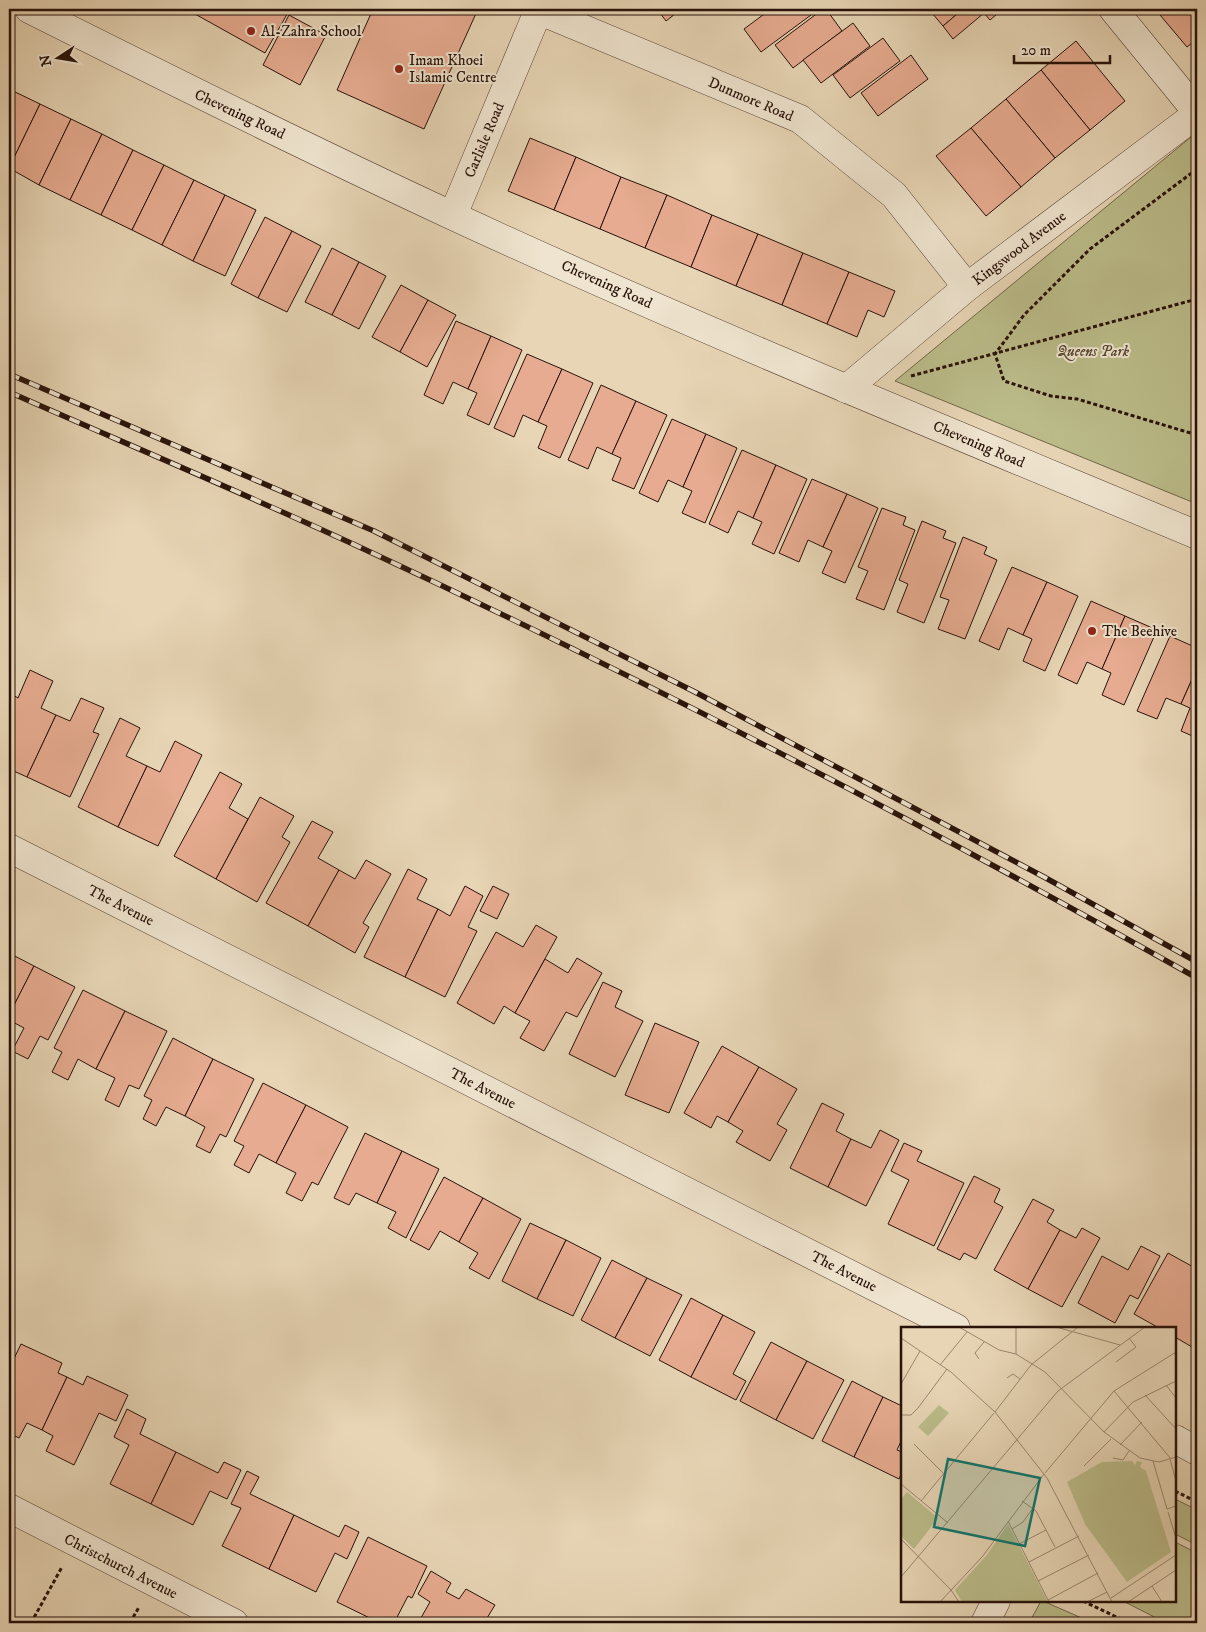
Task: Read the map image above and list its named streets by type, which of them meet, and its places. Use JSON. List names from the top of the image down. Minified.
{"streets":{"street":["Dunmore Road","Chevening Road","Carlisle Road","Kingswood Avenue","The Avenue","Christchurch Avenue"]},"crossings":[["Dunmore Road","Carlisle Road"],["Dunmore Road","Kingswood Avenue"],["Chevening Road","Carlisle Road"],["Chevening Road","Kingswood Avenue"]],"parks":["Queens Park"],"places":["Al-Zahra School","Imam Khoei Islamic Centre","The Beehive"],"scale_bar":"20 m","north":"left"}
